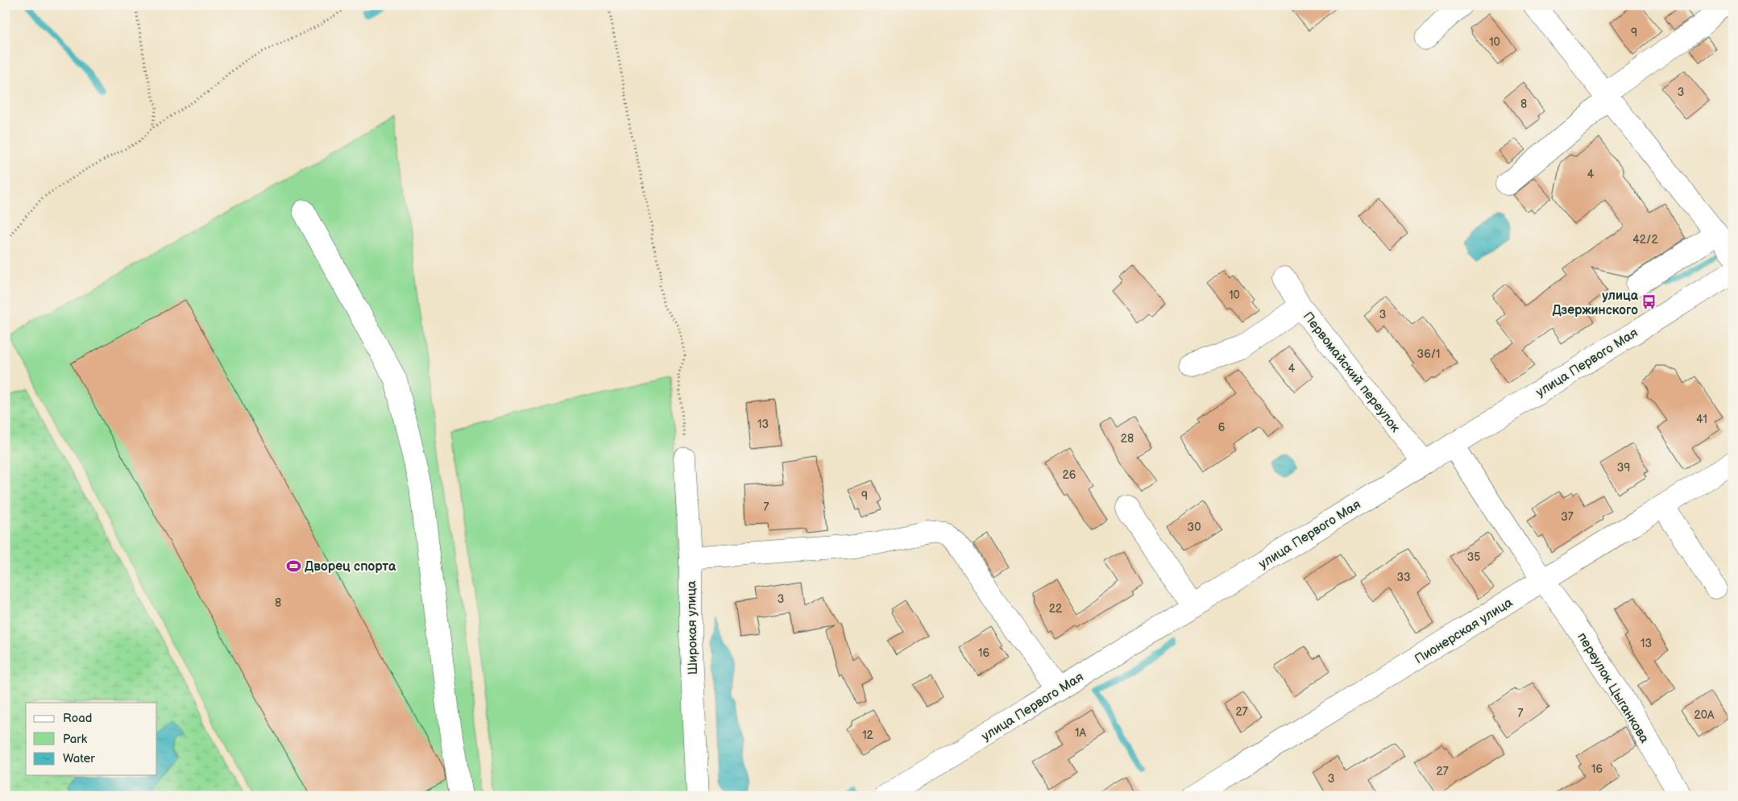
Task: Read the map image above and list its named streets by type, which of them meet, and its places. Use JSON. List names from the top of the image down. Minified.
{"streets":{"street":["улица Первого Мая","Первомайский переулок","Широкая улица","Пионерская улица","переулок Цыганкова"]},"crossings":[["улица Первого Мая","Первомайский переулок"],["улица Первого Мая","переулок Цыганкова"],["Пионерская улица","переулок Цыганкова"]],"places":{"bus stop":["улица Дзержинского"],"sports":["Дворец спорта"]},"house_numbers":["9","10","3","8","4","42/2","10","3","36/1","4","41","13","6","28","39","26","9","7","37","30","35","33","3","8","22","13","16","27","7","20А","1А","12","16","27","3"],"legend":["Road","Park","Water"]}
